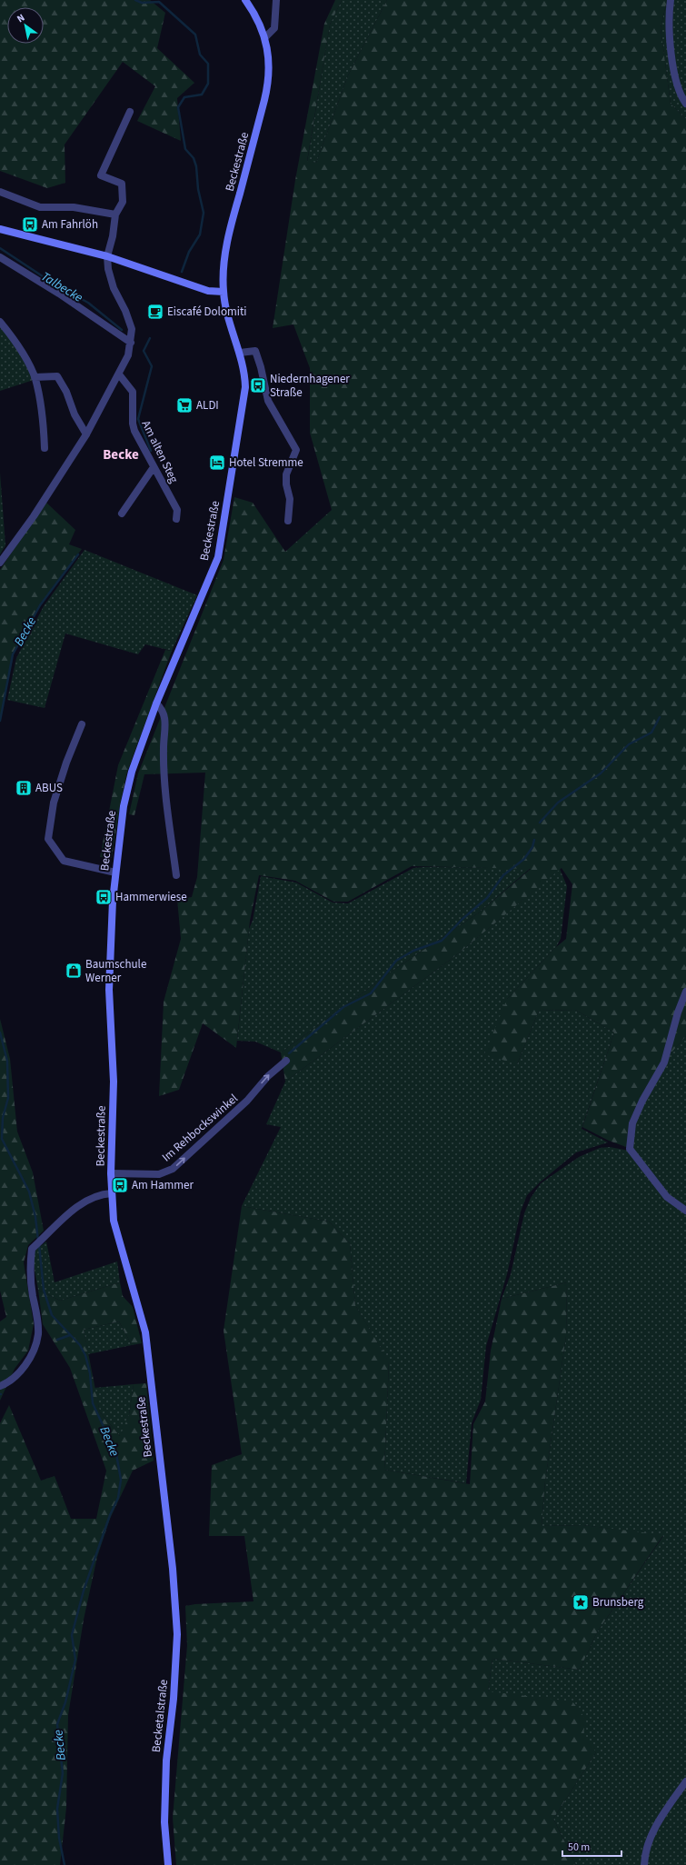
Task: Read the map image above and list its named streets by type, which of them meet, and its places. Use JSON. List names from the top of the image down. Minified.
{"streets":{"main road":["Beckestraße","Becketalstraße"],"street":["Am alten Steg","Im Rehbockswinkel"]},"crossings":[["Beckestraße","Im Rehbockswinkel"],["Beckestraße","Becketalstraße"]],"one_way":["Im Rehbockswinkel"],"districts":["Becke"],"water":["Talbecke","Becke"],"places":{"bus stop":["Am Fahrlöh","Niedernhagener Straße","Hammerwiese","Am Hammer"],"cafe":["Eiscafé Dolomiti"],"supermarket":["ALDI"],"hotel":["Hotel Stremme"],"building":["ABUS"],"shop":["Baumschule Werner"],"place":["Brunsberg"]},"scale_bar":"50 m","north":"top left"}
